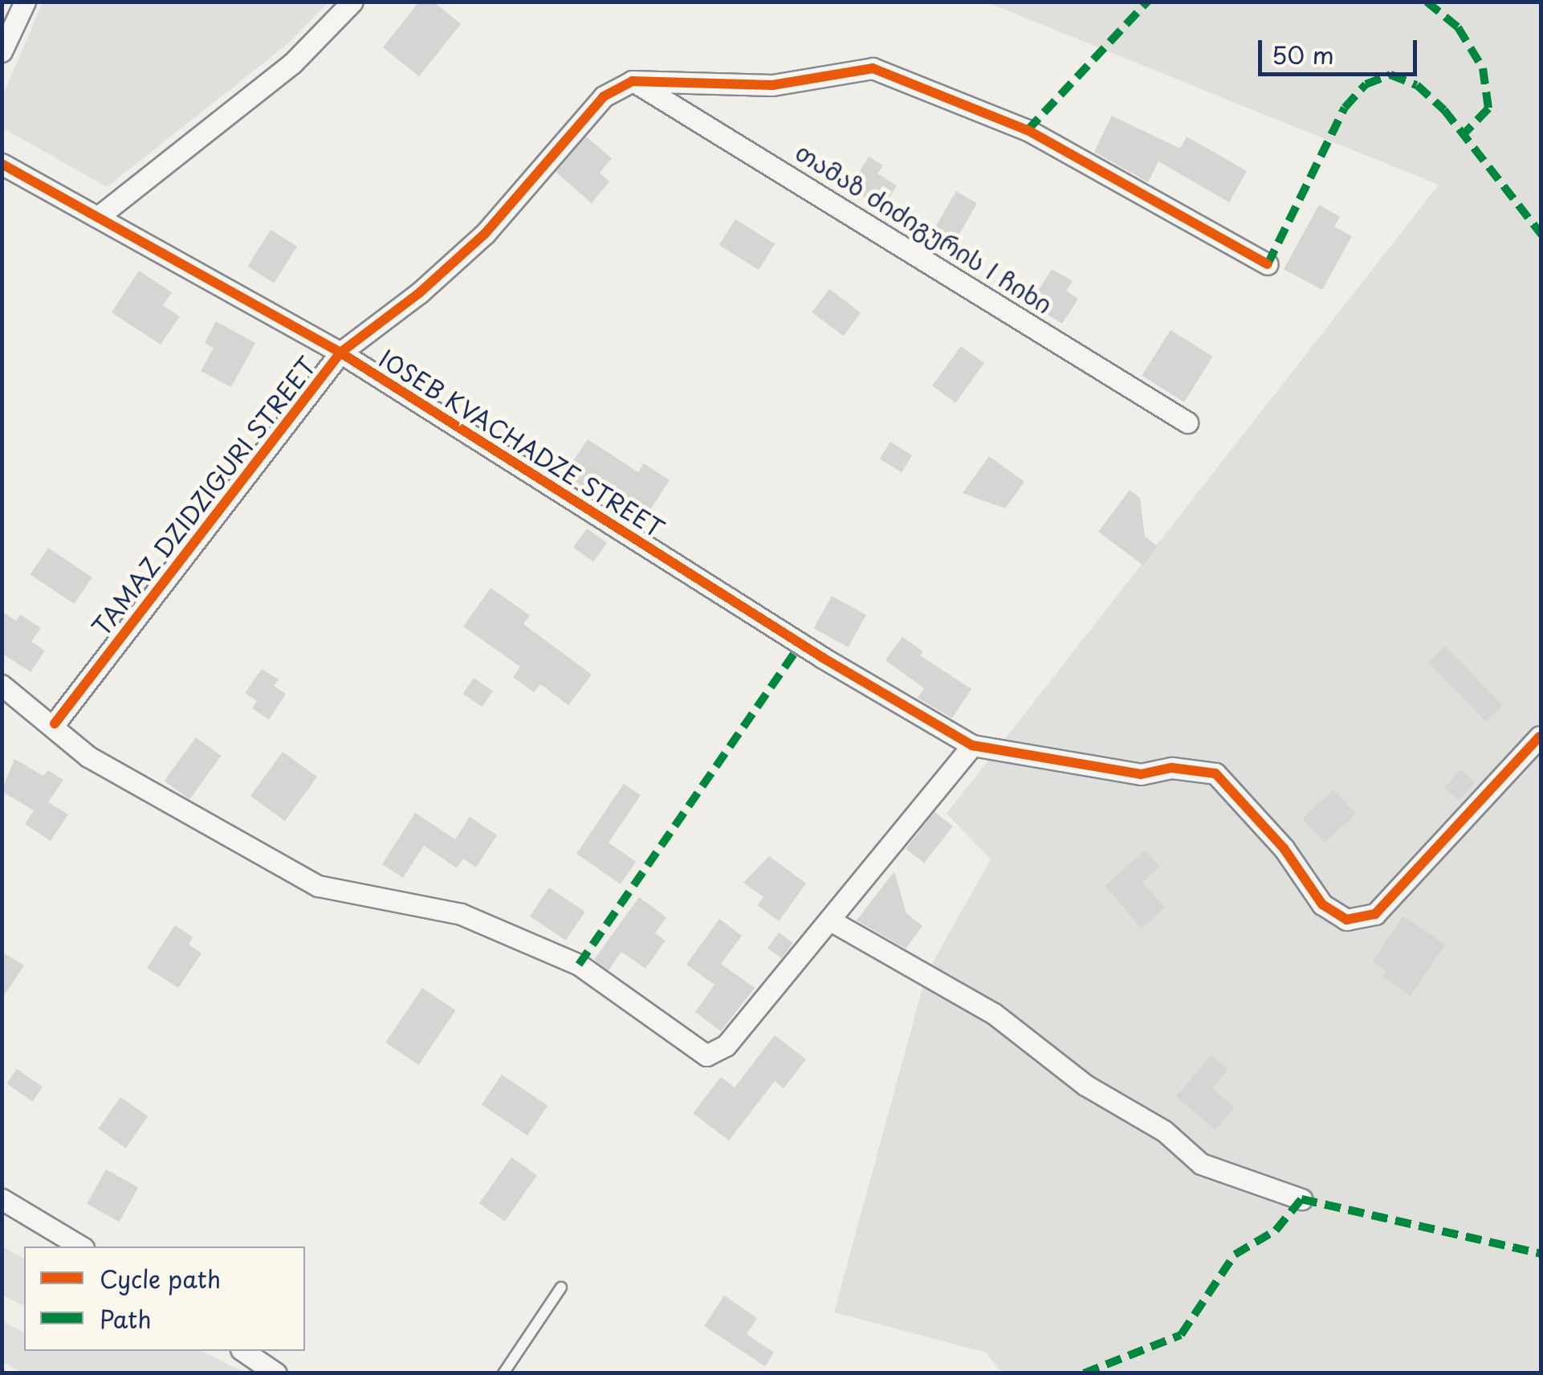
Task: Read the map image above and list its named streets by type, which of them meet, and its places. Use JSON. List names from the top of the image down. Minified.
{"streets":{"street":["თამაზ ძიძიგურის I ჩიხი","IOSEB KVACHADZE STREET","TAMAZ DZIDZIGURI STREET"]},"crossings":[["თამაზ ძიძიგურის I ჩიხი","TAMAZ DZIDZIGURI STREET"],["IOSEB KVACHADZE STREET","TAMAZ DZIDZIGURI STREET"]],"legend":["Cycle path","Path"],"scale_bar":"50 m"}
